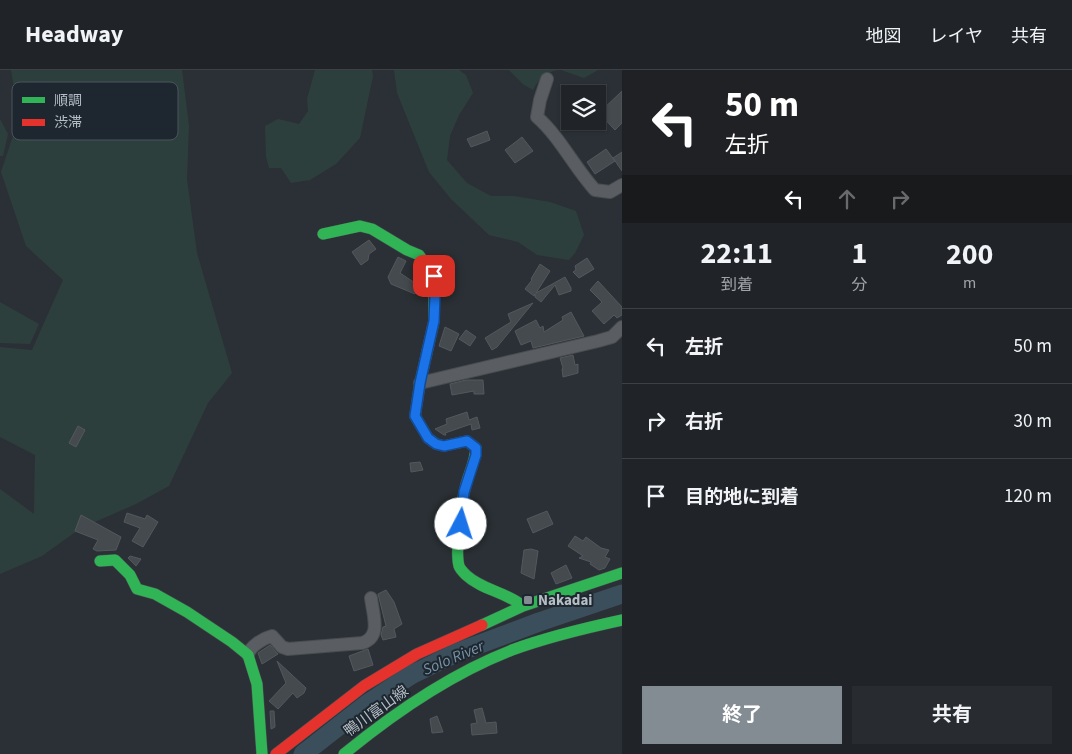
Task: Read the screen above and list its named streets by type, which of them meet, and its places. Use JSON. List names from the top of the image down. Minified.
{"streets":{"street":["鴨川富山線"]},"water":["Solo River"],"places":{"transit":["Nakadai"]},"legend":["順調","渋滞"],"page":{"header":"Headway","nav":["地図","レイヤ","共有"],"turn":["50 m","左折"],"eta":["22:11","到着","1","分","200","m"],"list":[{"name":"左折","value":"50 m"},{"name":"右折","value":"30 m"},{"name":"目的地に到着","value":"120 m"}],"buttons":["終了","共有"]}}
